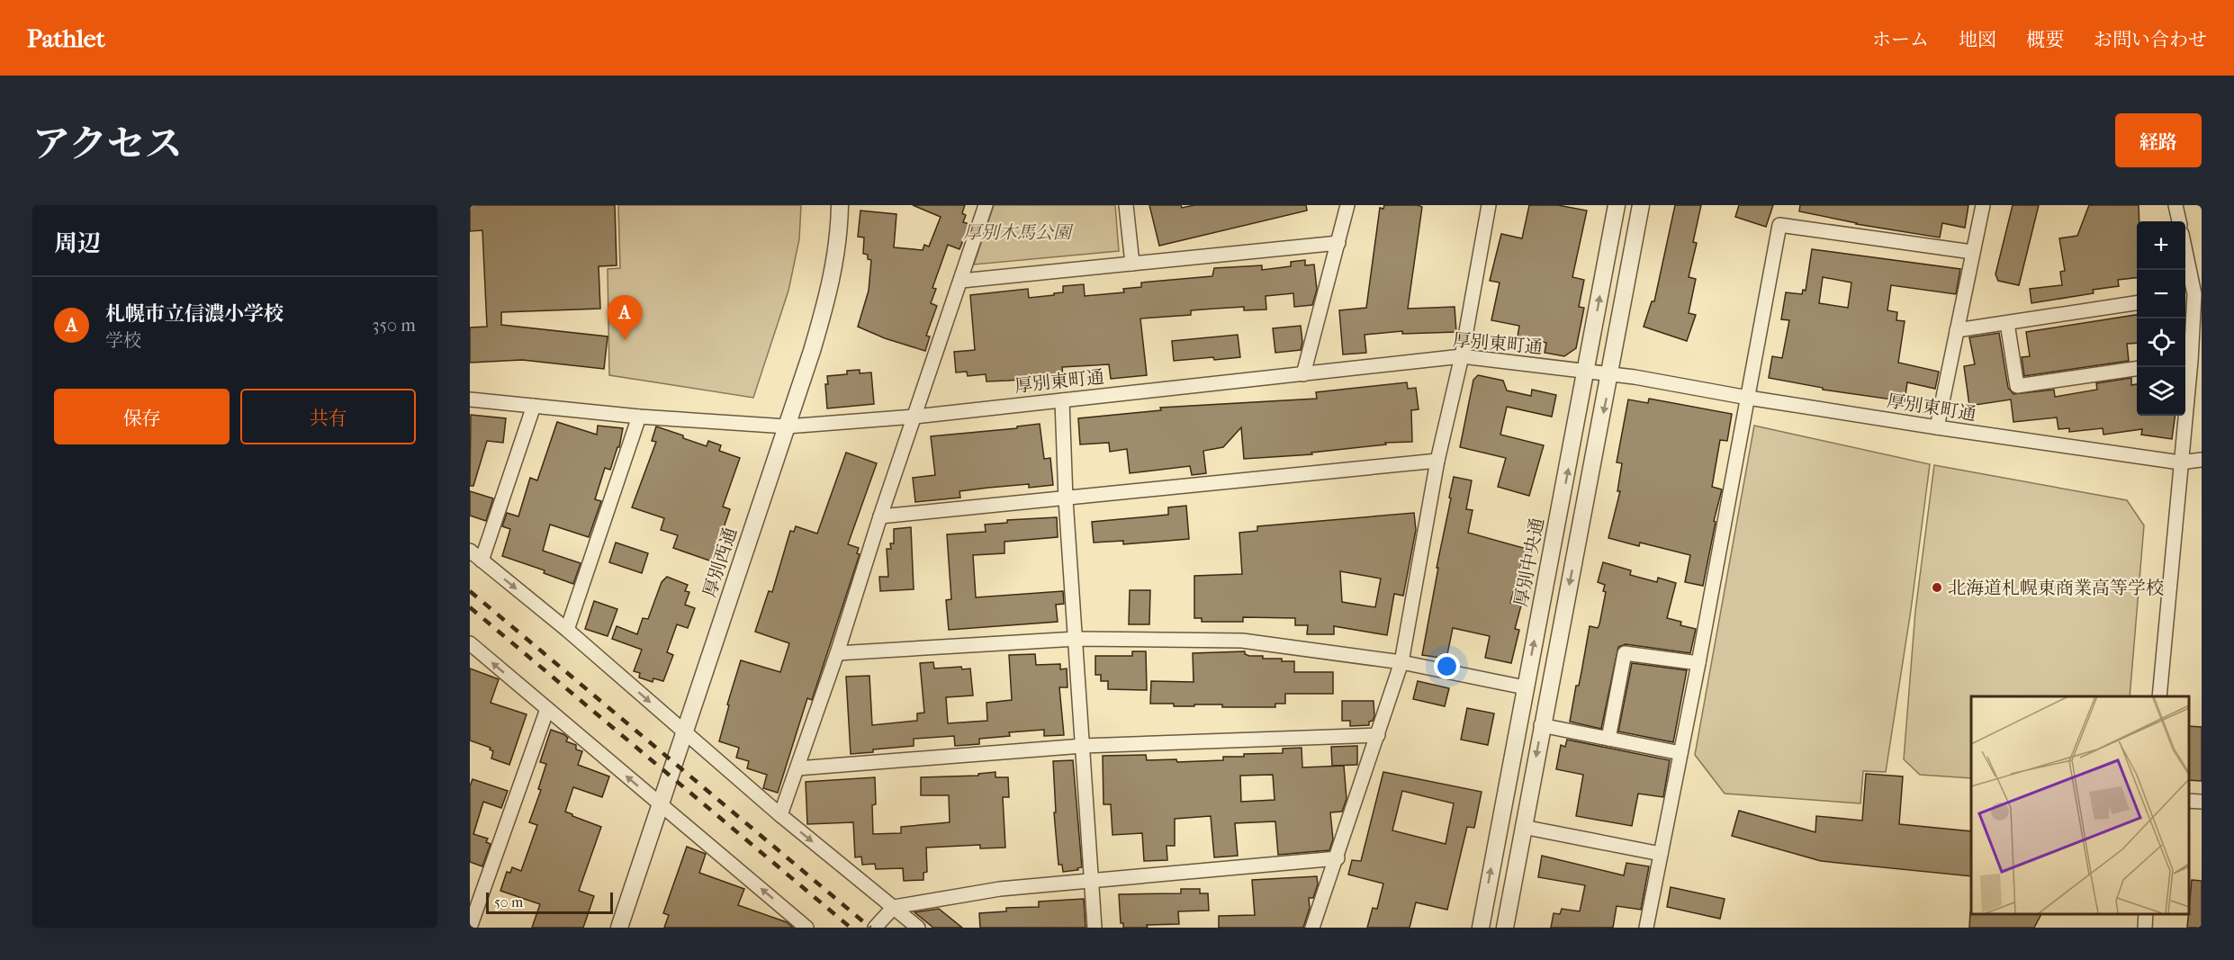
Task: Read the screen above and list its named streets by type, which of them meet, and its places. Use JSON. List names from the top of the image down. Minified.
{"streets":{"street":["厚別東町通","厚別西通","厚別中央通"]},"crossings":[["厚別東町通","厚別西通"],["厚別東町通","厚別中央通"]],"parks":["厚別木馬公園"],"places":["北海道札幌東商業高等学校"],"scale_bar":"50 m","page":{"header":"Pathlet","nav":["ホーム","地図","概要","お問い合わせ"],"title":"アクセス","buttons":["経路",["保存","共有"]],"heading":"周辺","map_buttons":["+","−"],"list":[{"mark":"A","name":"札幌市立信濃小学校","note":"学校","value":"350 m"}],"pins":"A","scale":"50 m"}}
